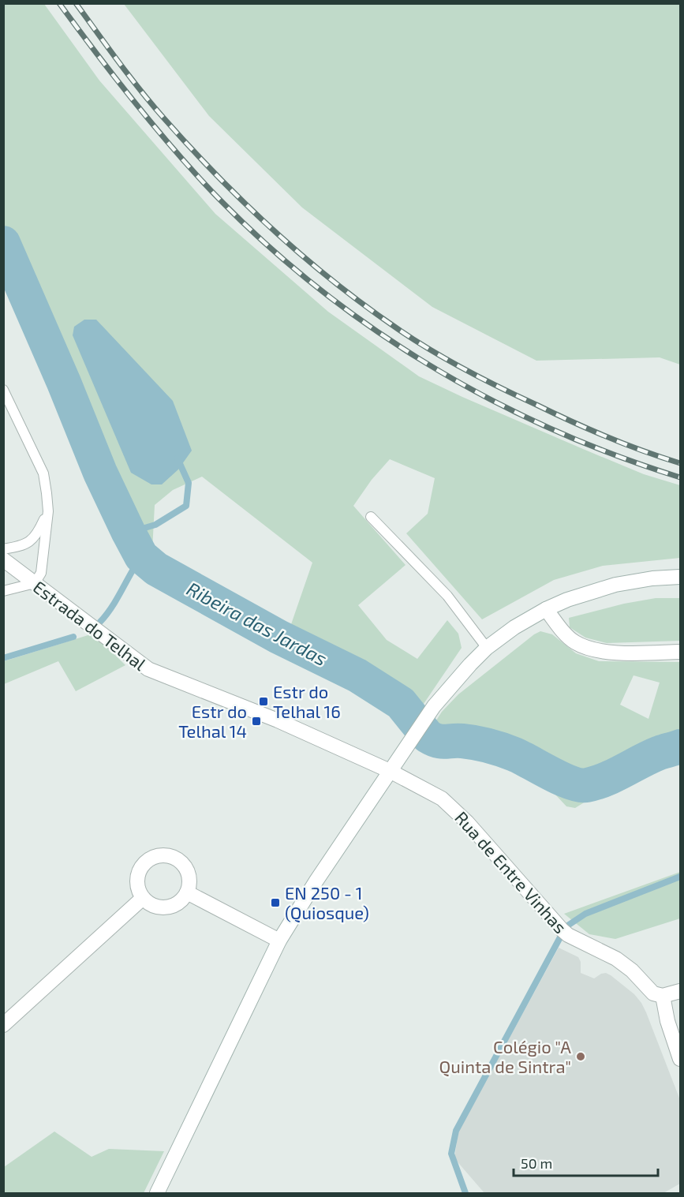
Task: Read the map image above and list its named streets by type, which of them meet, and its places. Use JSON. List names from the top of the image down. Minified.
{"streets":{"street":["Estrada do Telhal","Rua de Entre Vinhas"]},"crossings":[["Estrada do Telhal","Rua de Entre Vinhas"]],"water":["Ribeira das Jardas"],"places":{"transit":["Estr do Telhal 16","Estr do Telhal 14","EN 250 - 1 (Quiosque)"],"other":["Colégio \"A Quinta de Sintra\""]},"scale_bar":"50 m"}
